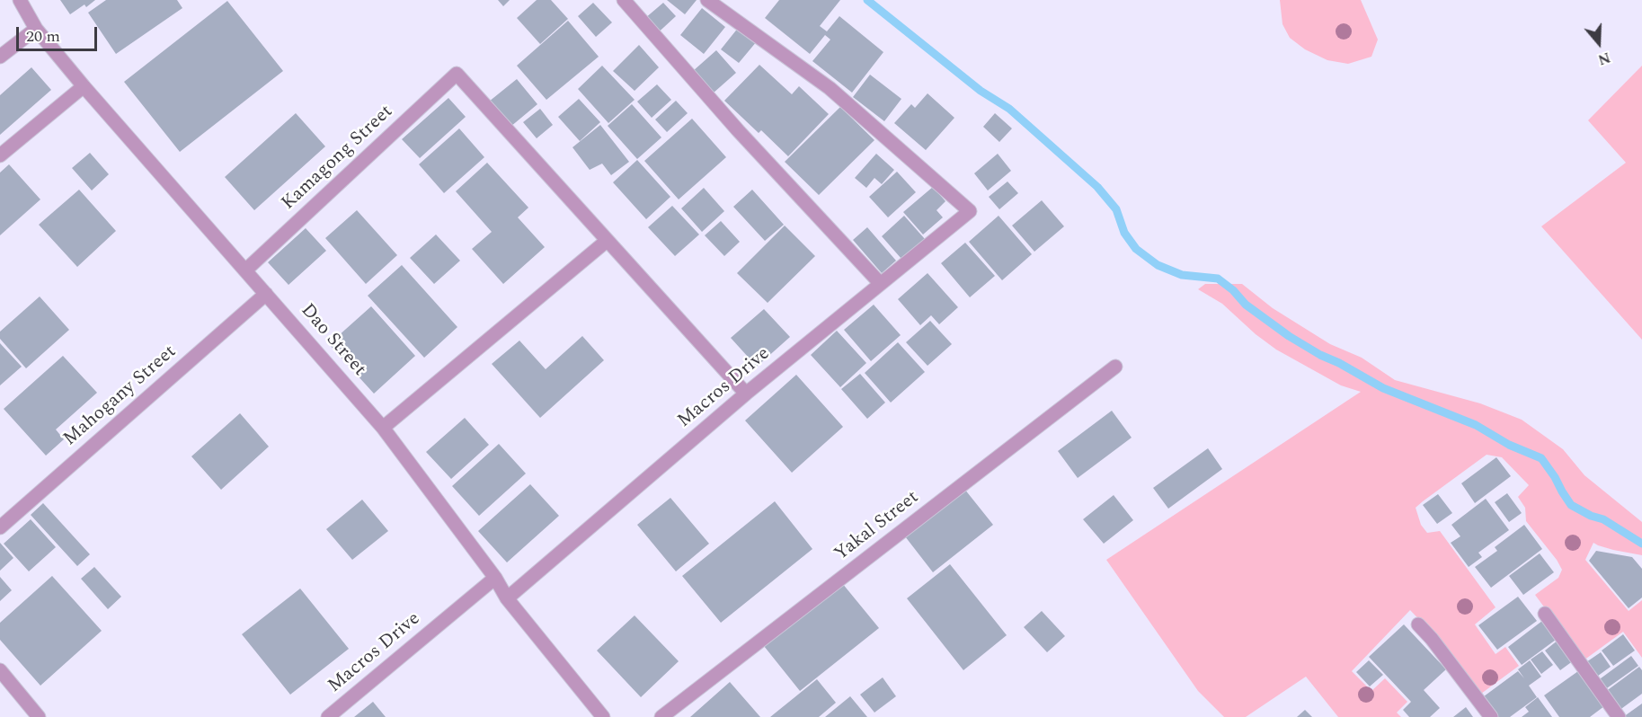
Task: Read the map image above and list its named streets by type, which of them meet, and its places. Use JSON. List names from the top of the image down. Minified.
{"streets":{"street":["Kamagong Street","Dao Street","Macros Drive","Mahogany Street","Yakal Street"]},"crossings":[["Kamagong Street","Dao Street"],["Dao Street","Macros Drive"],["Dao Street","Mahogany Street"]],"scale_bar":"20 m","north":"bottom"}
